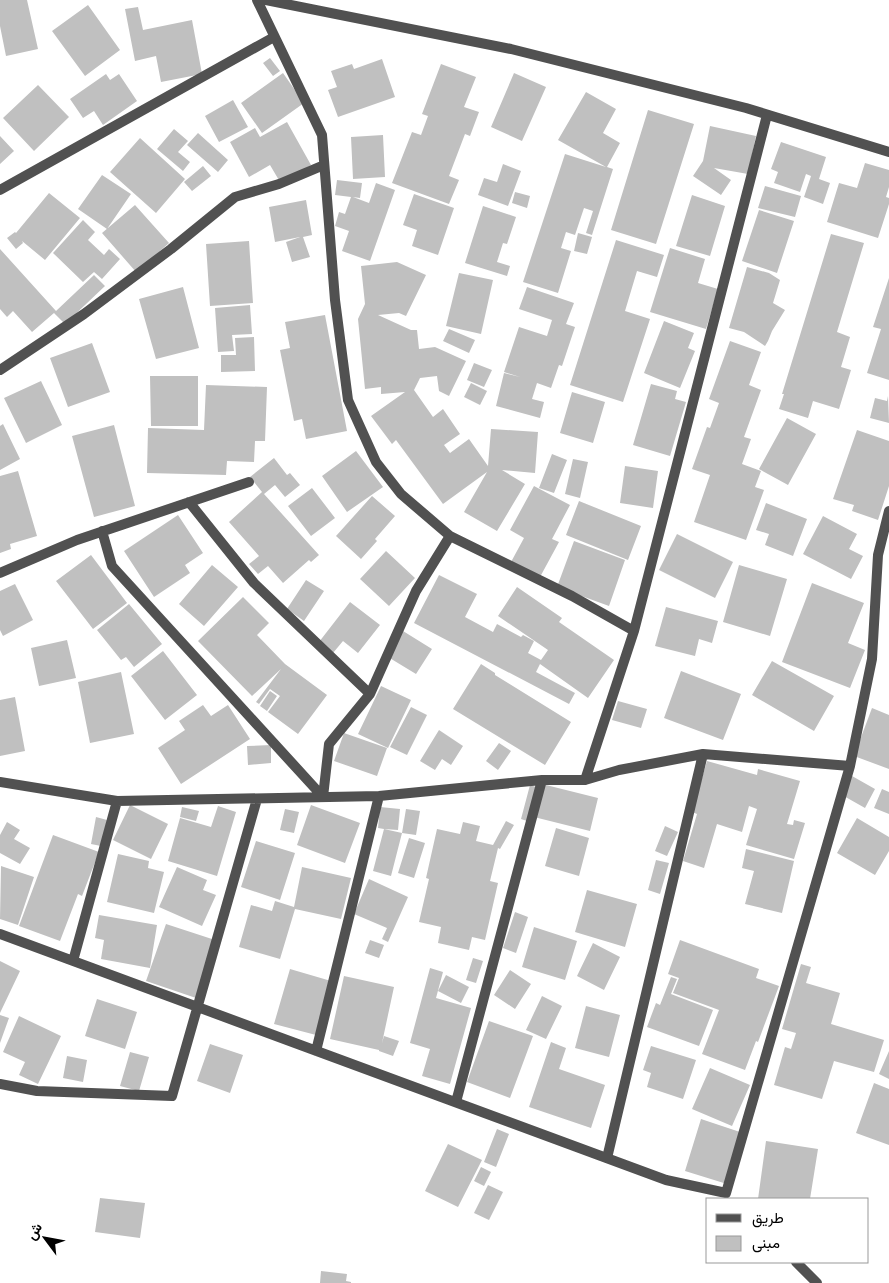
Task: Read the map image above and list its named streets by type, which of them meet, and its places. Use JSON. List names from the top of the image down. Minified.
{"legend":["طريق","مبنى"],"north":"top left"}
